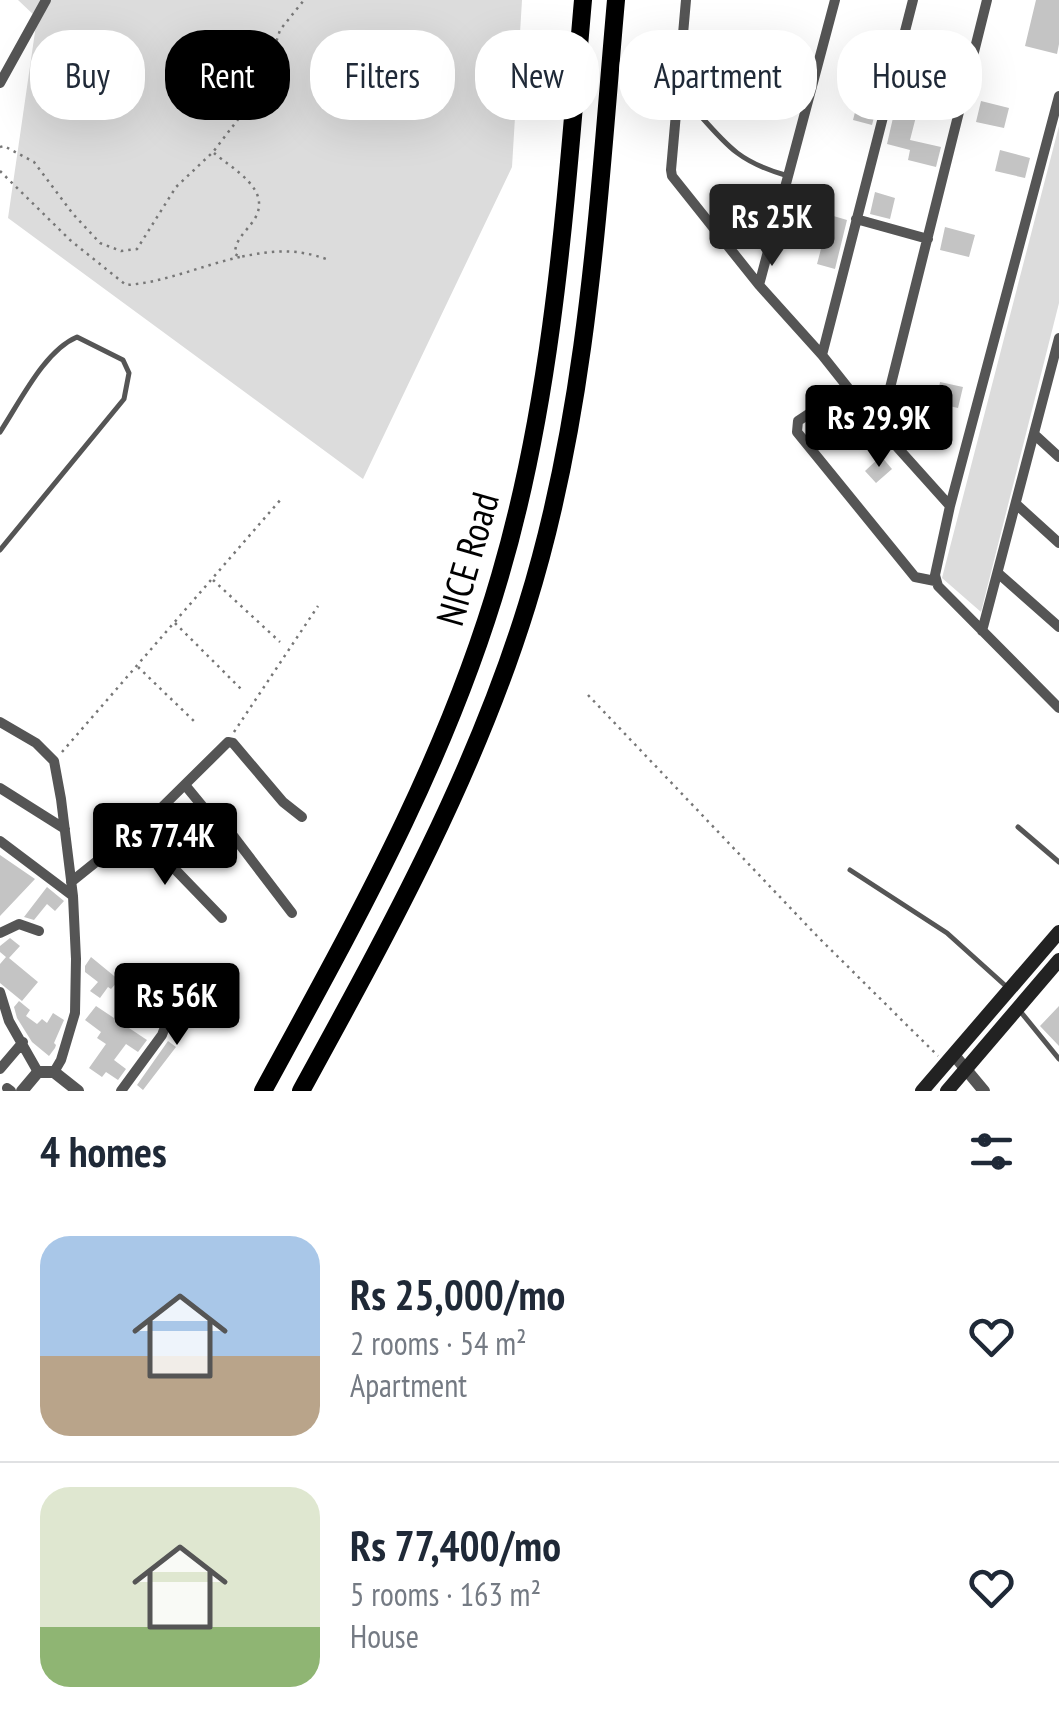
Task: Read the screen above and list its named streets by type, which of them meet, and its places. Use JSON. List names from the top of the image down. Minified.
{"streets":{"highway":["NICE Road"]},"page":{"chip":["Buy","Rent","Filters","New","Apartment","House"],"price":["Rs 25K","Rs 29.9K","Rs 77.4K","Rs 56K"],"heading":"4 homes","list":[{"name":"Rs 25,000/mo","note":"2 rooms · 54 m² · Apartment"},{"name":"Rs 77,400/mo","note":"5 rooms · 163 m² · House"}]}}
